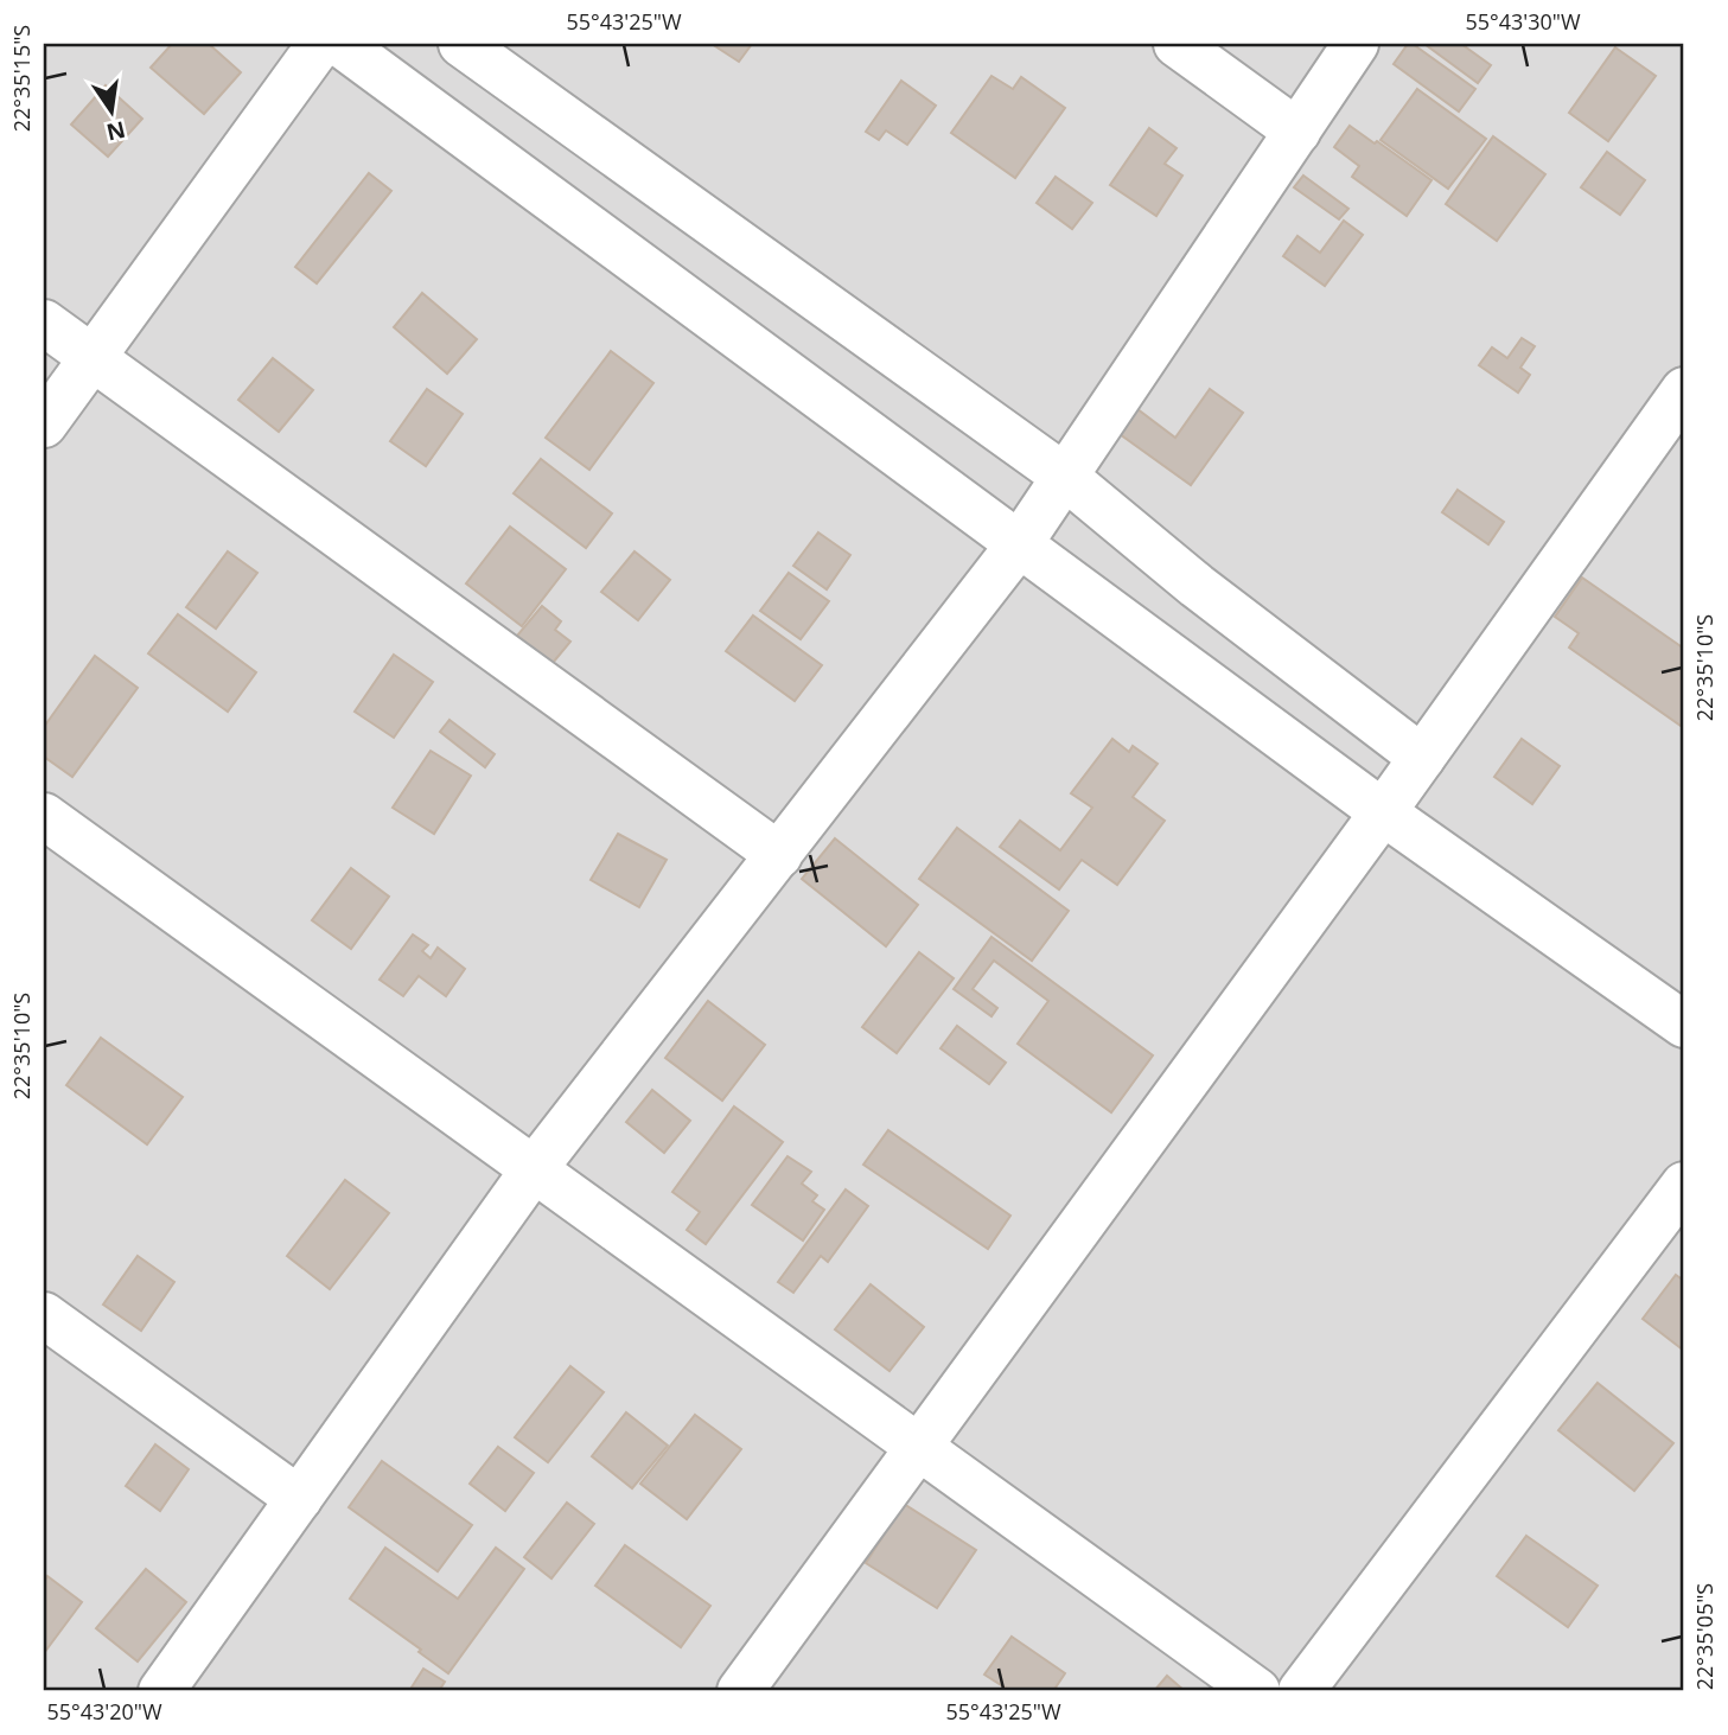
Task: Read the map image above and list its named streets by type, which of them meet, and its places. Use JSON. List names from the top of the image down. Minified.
{"north":"bottom","coordinates":["55°43'25\"W","55°43'30\"W","22°35'15\"S","22°35'10\"S","22°35'05\"S","55°43'20\"W"]}
